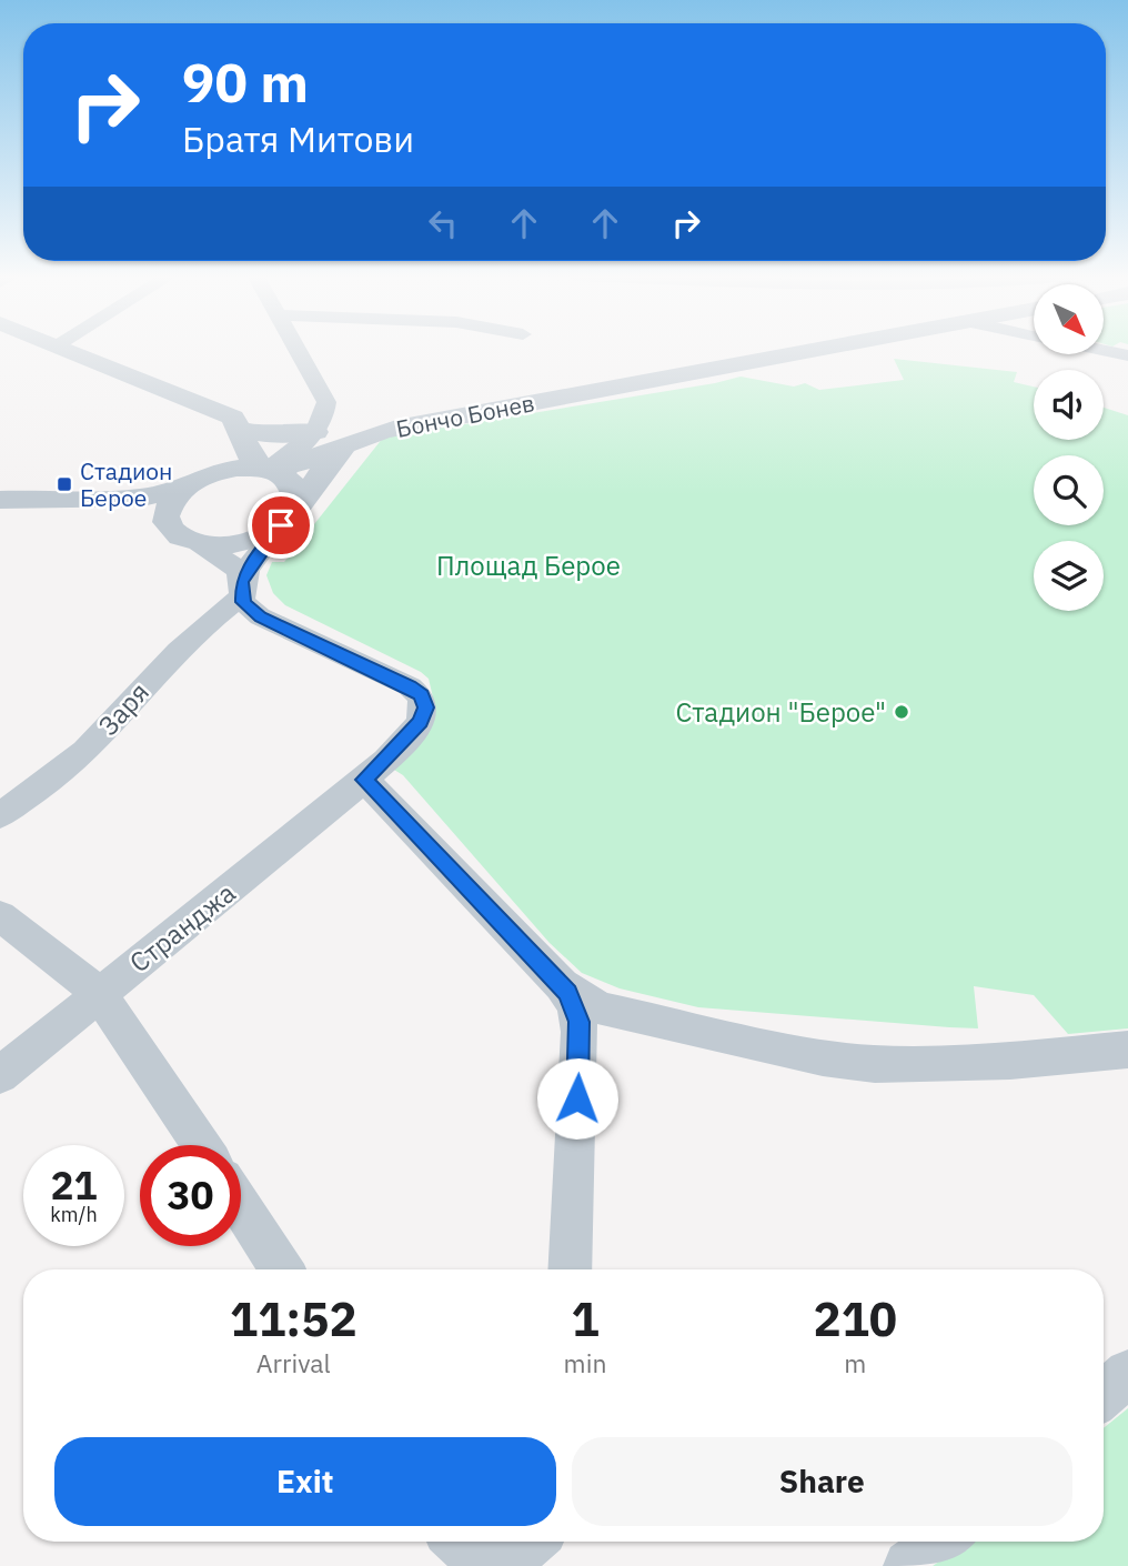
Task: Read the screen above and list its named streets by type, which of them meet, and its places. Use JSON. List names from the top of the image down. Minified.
{"streets":{"street":["Бончо Бонев","Заря","Странджа"]},"crossings":[["Заря","Странджа"]],"parks":["Площад Берое"],"places":{"transit":["Стадион Берое"],"other":["Стадион \"Берое\""]},"north":"bottom right","page":{"turn":["90 m","Братя Митови"],"speed":"21 km/h","limit":"30","eta":["11:52","Arrival","1","min","210","m"],"buttons":["Exit","Share"]}}
